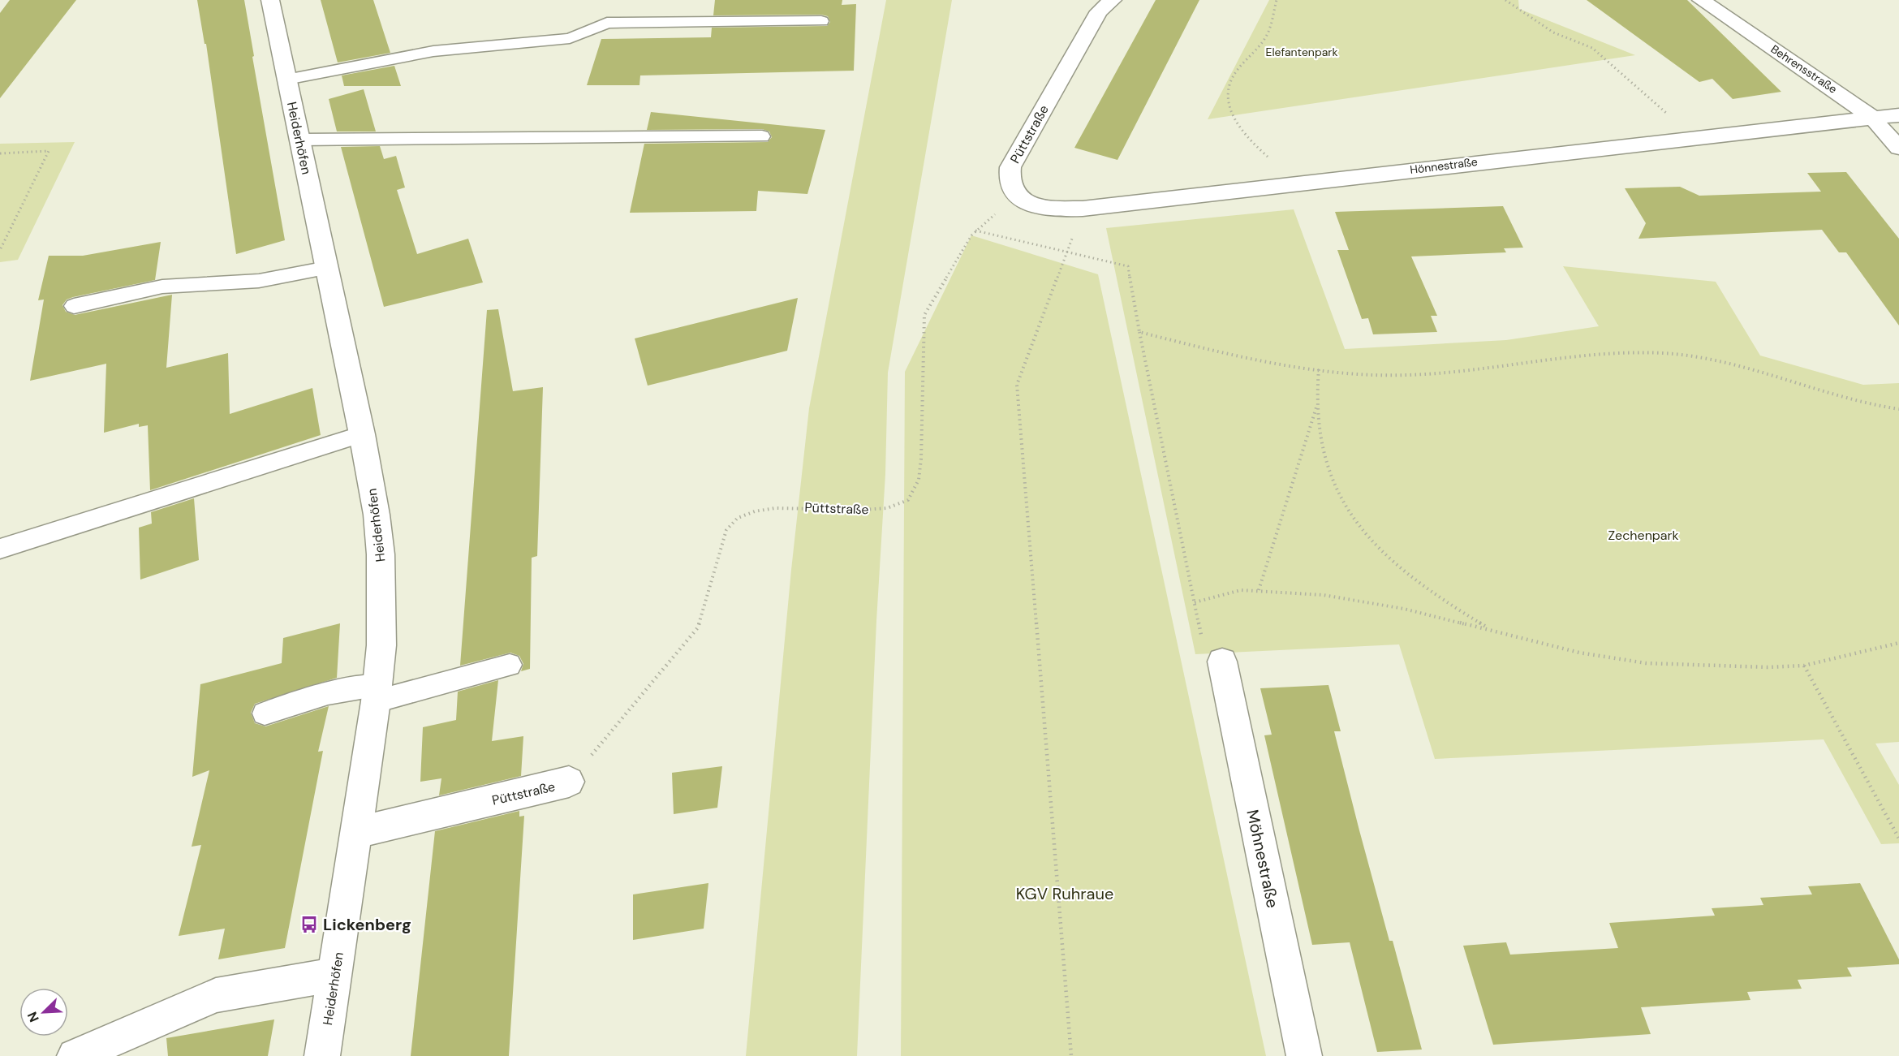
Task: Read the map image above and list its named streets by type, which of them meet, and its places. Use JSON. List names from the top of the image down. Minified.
{"streets":{"street":["Behrensstraße","Püttstraße","Heiderhöfen","Hönnestraße","Möhnestraße"]},"crossings":[["Behrensstraße","Hönnestraße"],["Püttstraße","Heiderhöfen"],["Püttstraße","Hönnestraße"]],"parks":["Elefantenpark","Zechenpark","KGV Ruhraue"],"places":{"bus stop":["Lickenberg"]},"north":"bottom left"}
